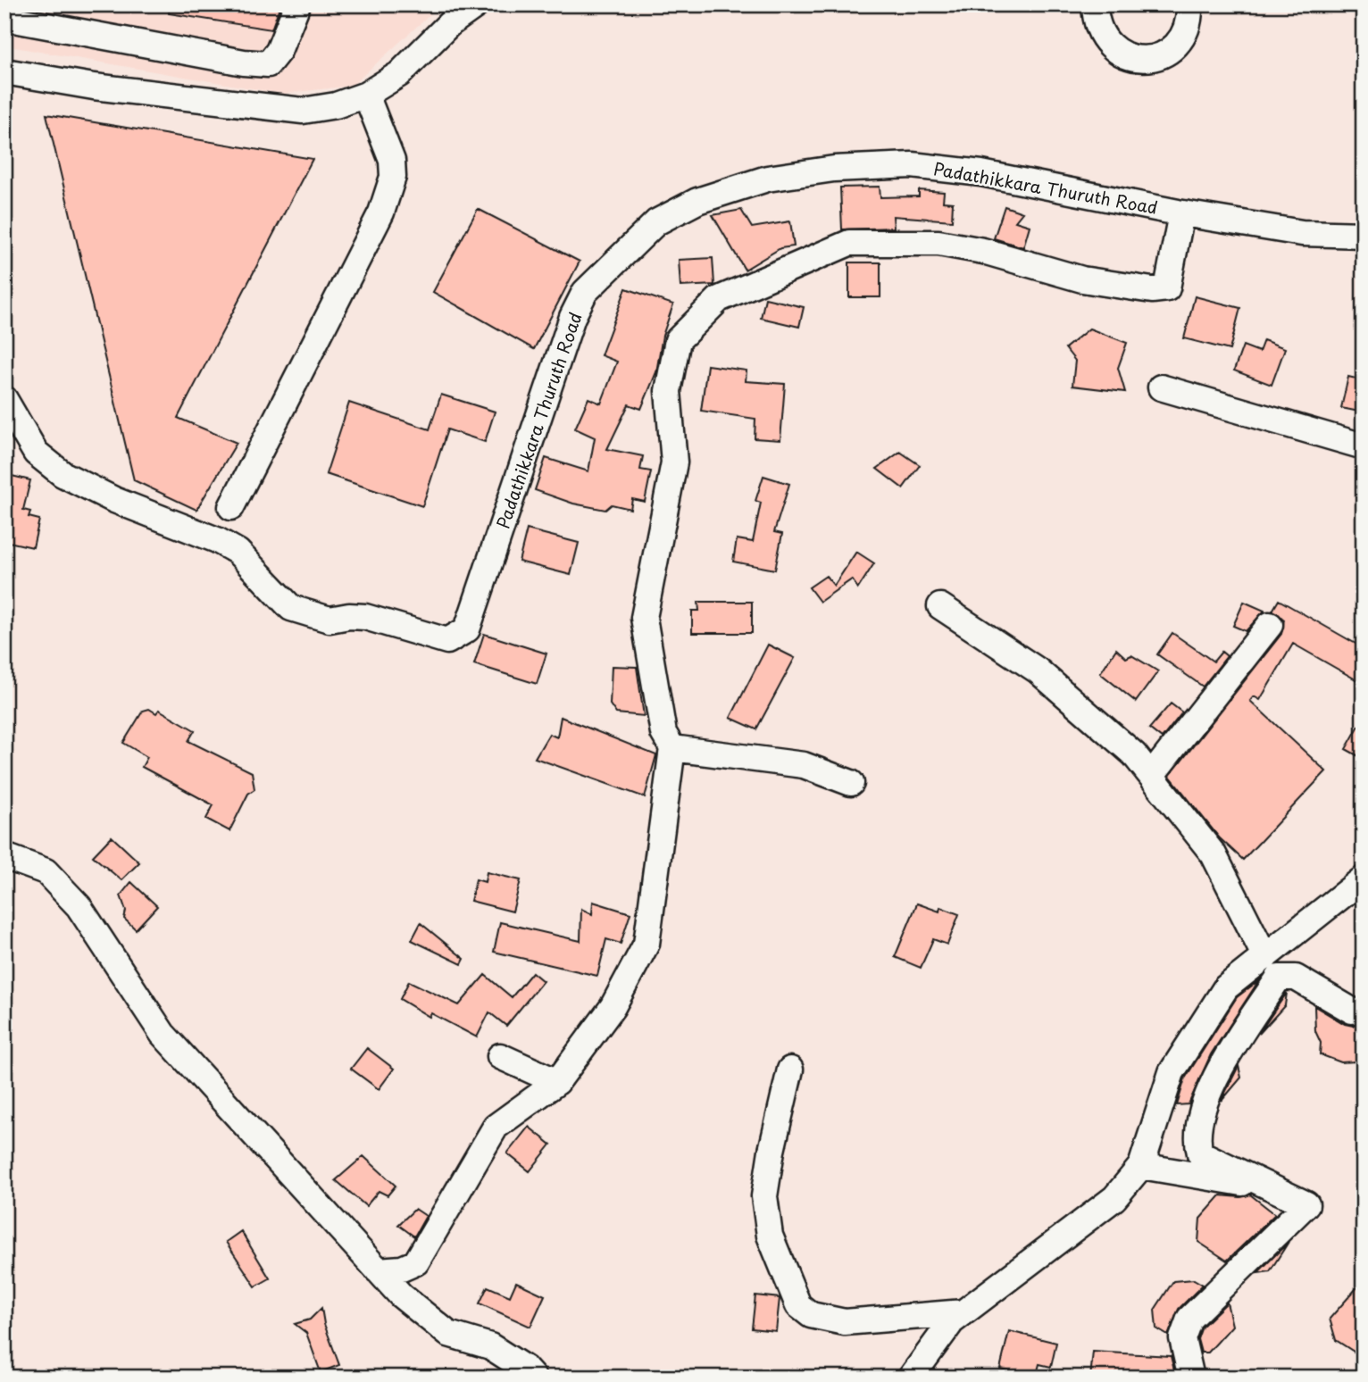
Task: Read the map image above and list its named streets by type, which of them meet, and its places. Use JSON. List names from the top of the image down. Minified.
{"streets":{"street":["Padathikkara Thuruth Road"]}}
